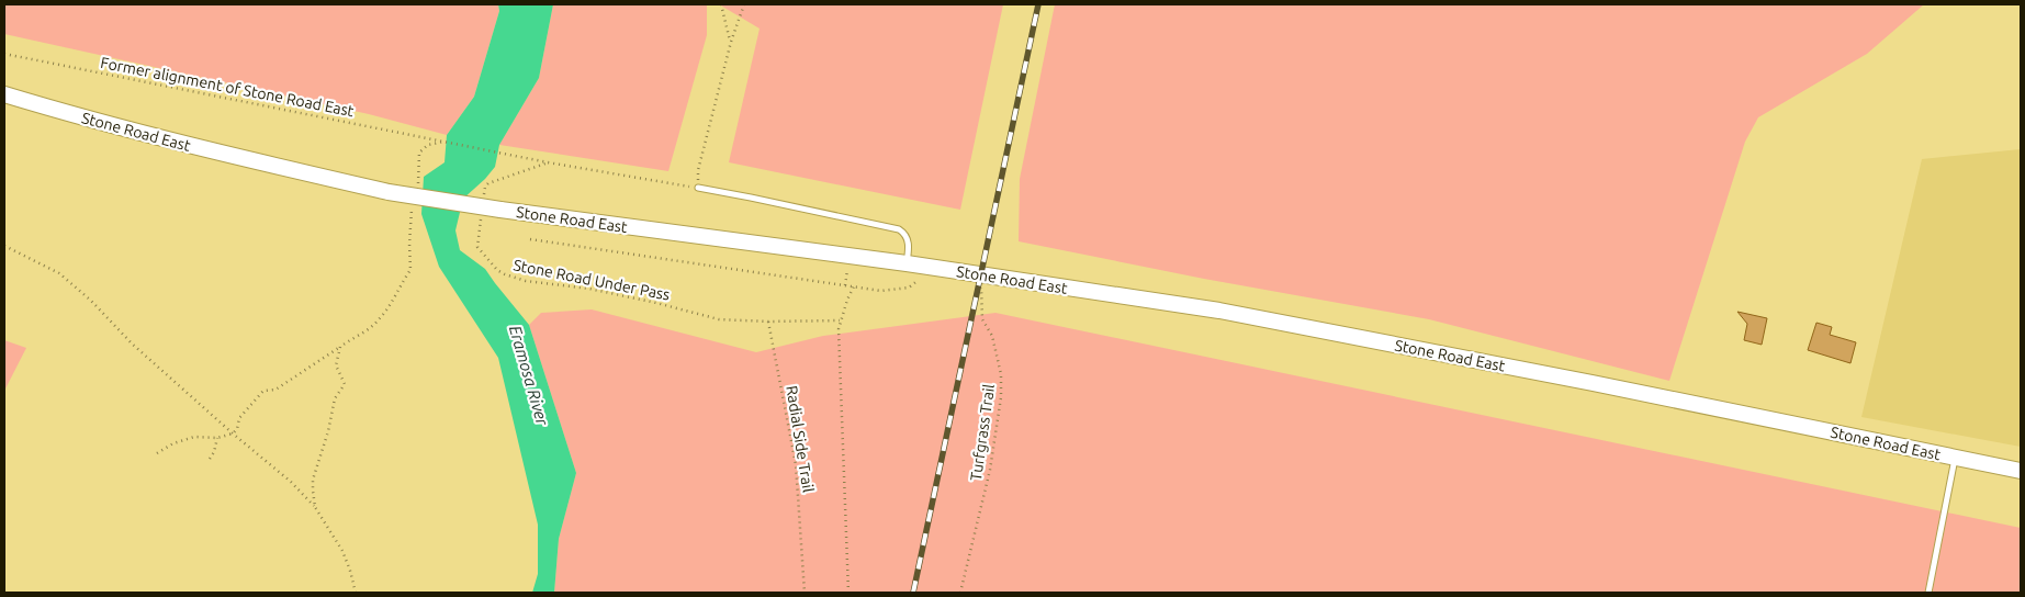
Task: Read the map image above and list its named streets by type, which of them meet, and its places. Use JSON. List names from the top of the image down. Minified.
{"streets":{"main road":["Stone Road East"],"path":["Former alignment of Stone Road East","Stone Road Under Pass","Turfgrass Trail","Radial Side Trail"]},"crossings":[["Stone Road East","Turfgrass Trail"],["Stone Road Under Pass","Radial Side Trail"]],"water":["Eramosa River"]}
